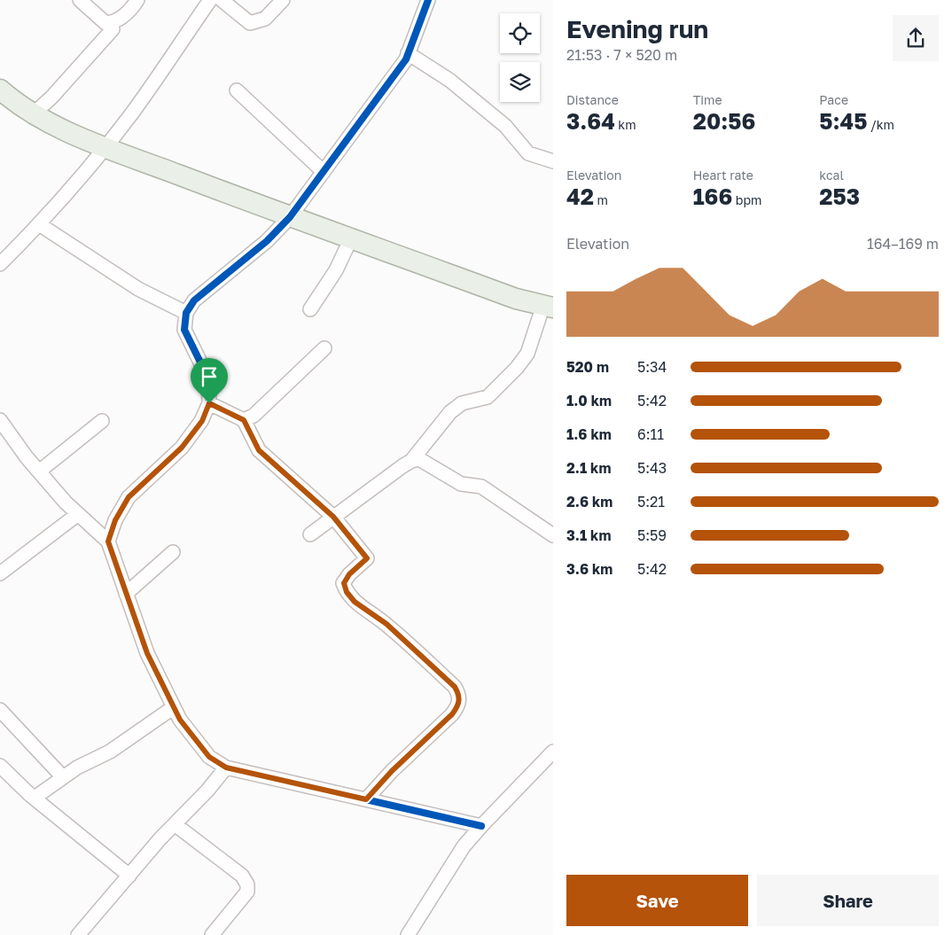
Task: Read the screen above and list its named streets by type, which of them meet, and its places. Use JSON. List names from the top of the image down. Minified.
{"page":{"heading":["Evening run","21:53 · 7 × 520 m"],"stats":[["Distance","3.64 km"],["Time","20:56"],["Pace","5:45 /km"],["Elevation","42 m"],["Heart rate","166 bpm"],["kcal","253"]],"chart":["Elevation","164–169 m"],"list":[{"name":"520 m","note":"5:34"},{"name":"1.0 km","note":"5:42"},{"name":"1.6 km","note":"6:11"},{"name":"2.1 km","note":"5:43"},{"name":"2.6 km","note":"5:21"},{"name":"3.1 km","note":"5:59"},{"name":"3.6 km","note":"5:42"}],"buttons":["Save","Share"]}}
